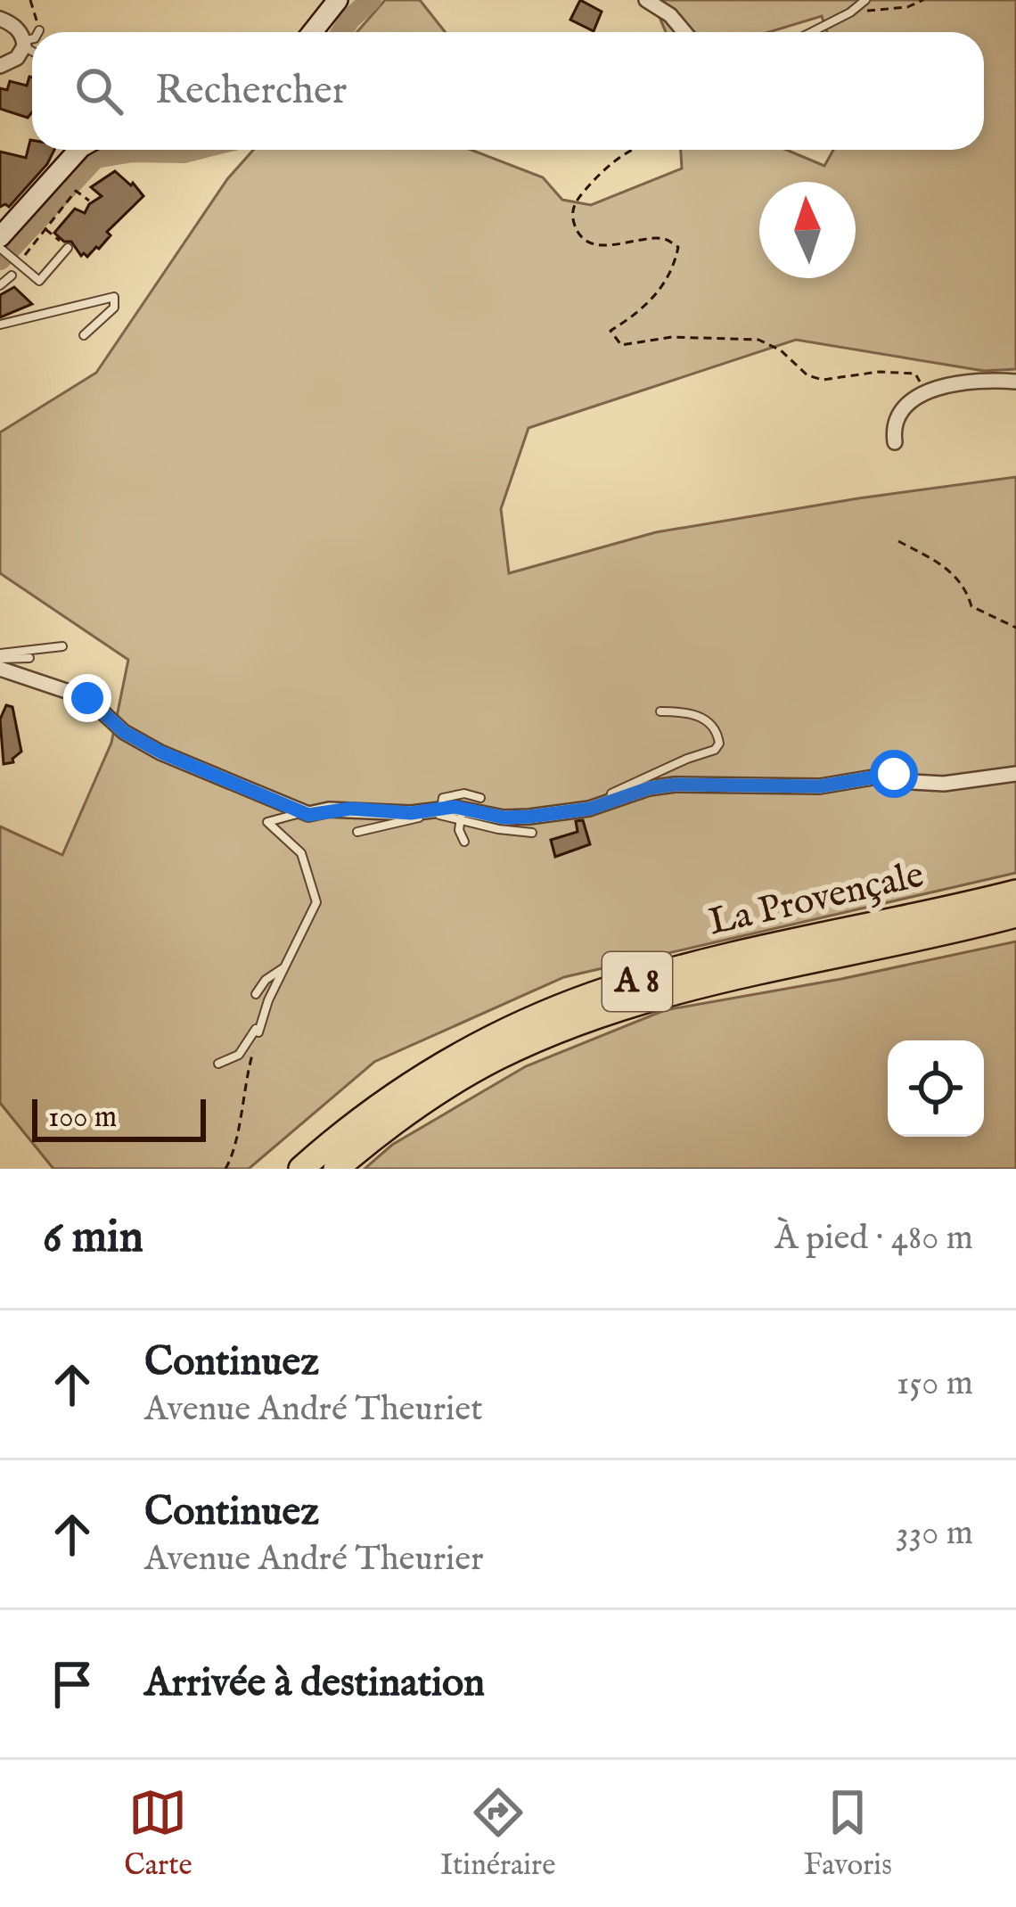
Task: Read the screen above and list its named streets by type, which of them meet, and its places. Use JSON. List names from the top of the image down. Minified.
{"streets":{"highway":["La Provençale","A 8"]},"scale_bar":"100 m","north":"top","page":{"search":"Rechercher","scale":"100 m","heading":["6 min","À pied · 480 m"],"list":[["Continuez","Avenue André Theuriet","150 m"],["Continuez","Avenue André Theurier","330 m"],"Arrivée à destination"],"nav":["Carte","Itinéraire","Favoris"]}}
